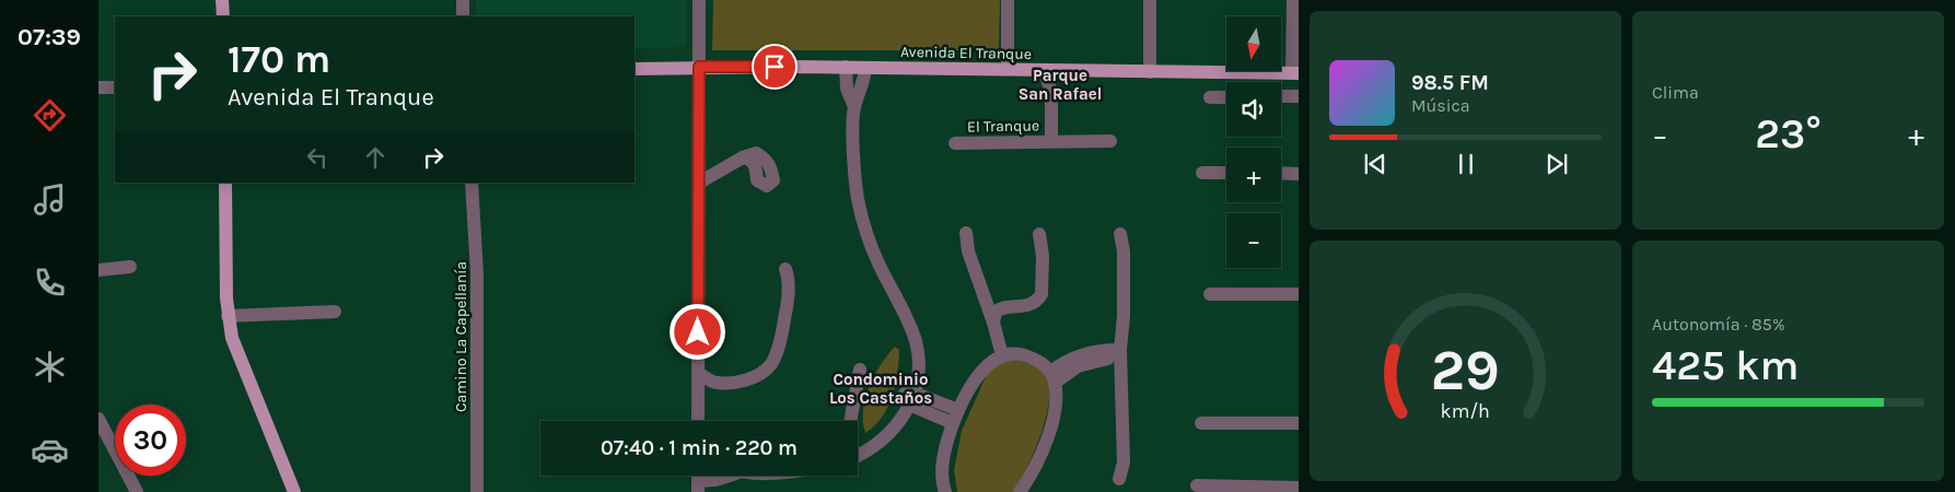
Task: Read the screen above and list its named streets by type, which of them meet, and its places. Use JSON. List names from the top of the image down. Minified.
{"streets":{"main road":["Avenida El Tranque"],"street":["El Tranque","Camino La Capellanía"]},"crossings":[["Avenida El Tranque","El Tranque"]],"districts":["Parque San Rafael","Condominio Los Castaños"],"north":"bottom","page":{"tabs":"07:39","tile":["Clima",["Autonomía · 85%","425 km"]],"map_buttons":["+","−"],"turn":["170 m","Avenida El Tranque"],"song":["98.5 FM","Música"],"heat":["−","23°","+"],"limit":"30","trip":"07:40 · 1 min · 220 m","gauge":["29","km/h"]}}
